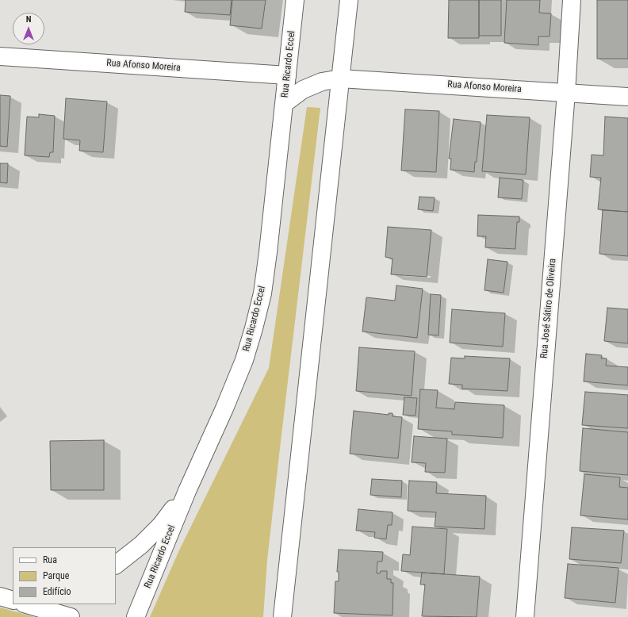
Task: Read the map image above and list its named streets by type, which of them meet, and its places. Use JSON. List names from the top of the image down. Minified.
{"streets":{"main road":["Rua Ricardo Eccel","Rua Afonso Moreira","Rua José Sátiro de Oliveira"]},"crossings":[["Rua Ricardo Eccel","Rua Afonso Moreira"],["Rua Afonso Moreira","Rua José Sátiro de Oliveira"]],"legend":["Rua","Parque","Edifício"],"north":"top"}
